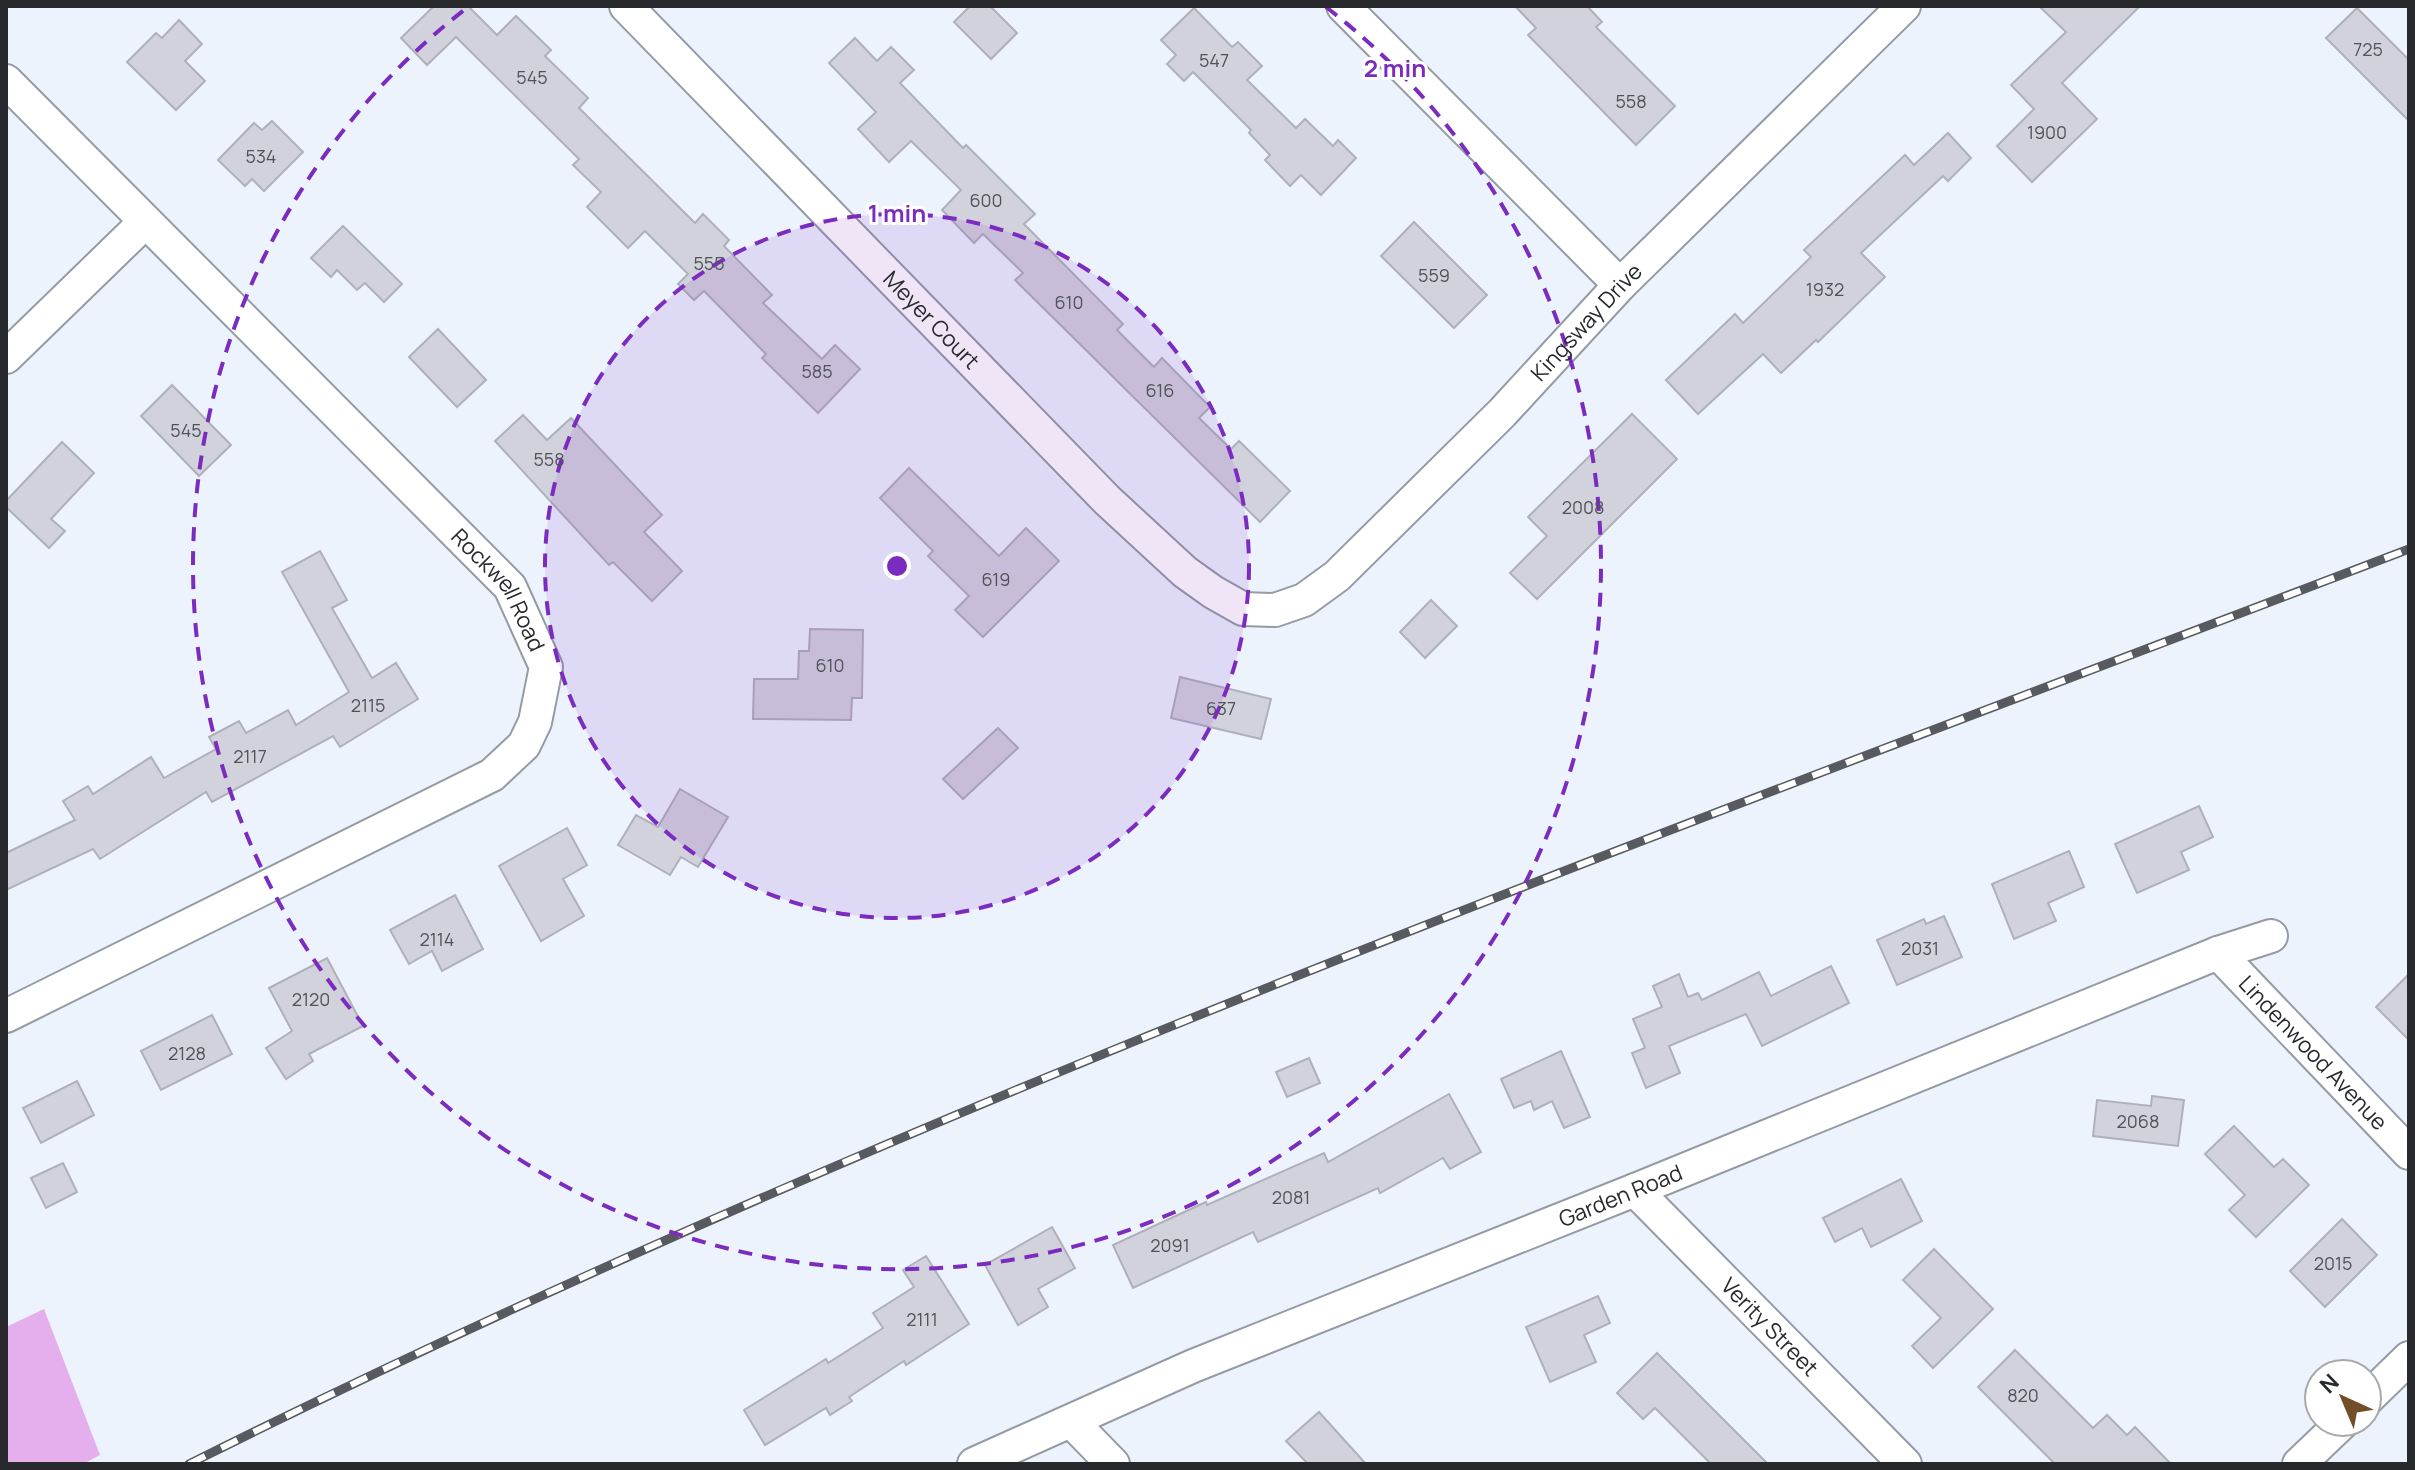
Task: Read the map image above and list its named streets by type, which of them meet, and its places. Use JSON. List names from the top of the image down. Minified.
{"streets":{"street":["Meyer Court","Kingsway Drive","Rockwell Road","Lindenwood Avenue","Garden Road","Verity Street"]},"crossings":[["Meyer Court","Kingsway Drive"],["Lindenwood Avenue","Garden Road"],["Garden Road","Verity Street"]],"house_numbers":["725","547","545","558","1900","534","600","555","559","1932","610","585","616","545","558","2008","619","610","2115","637","2117","2114","2031","2120","2128","2068","2081","2091","2015","2111","820"],"north":"top left","rings":["2 min","1 min"]}
